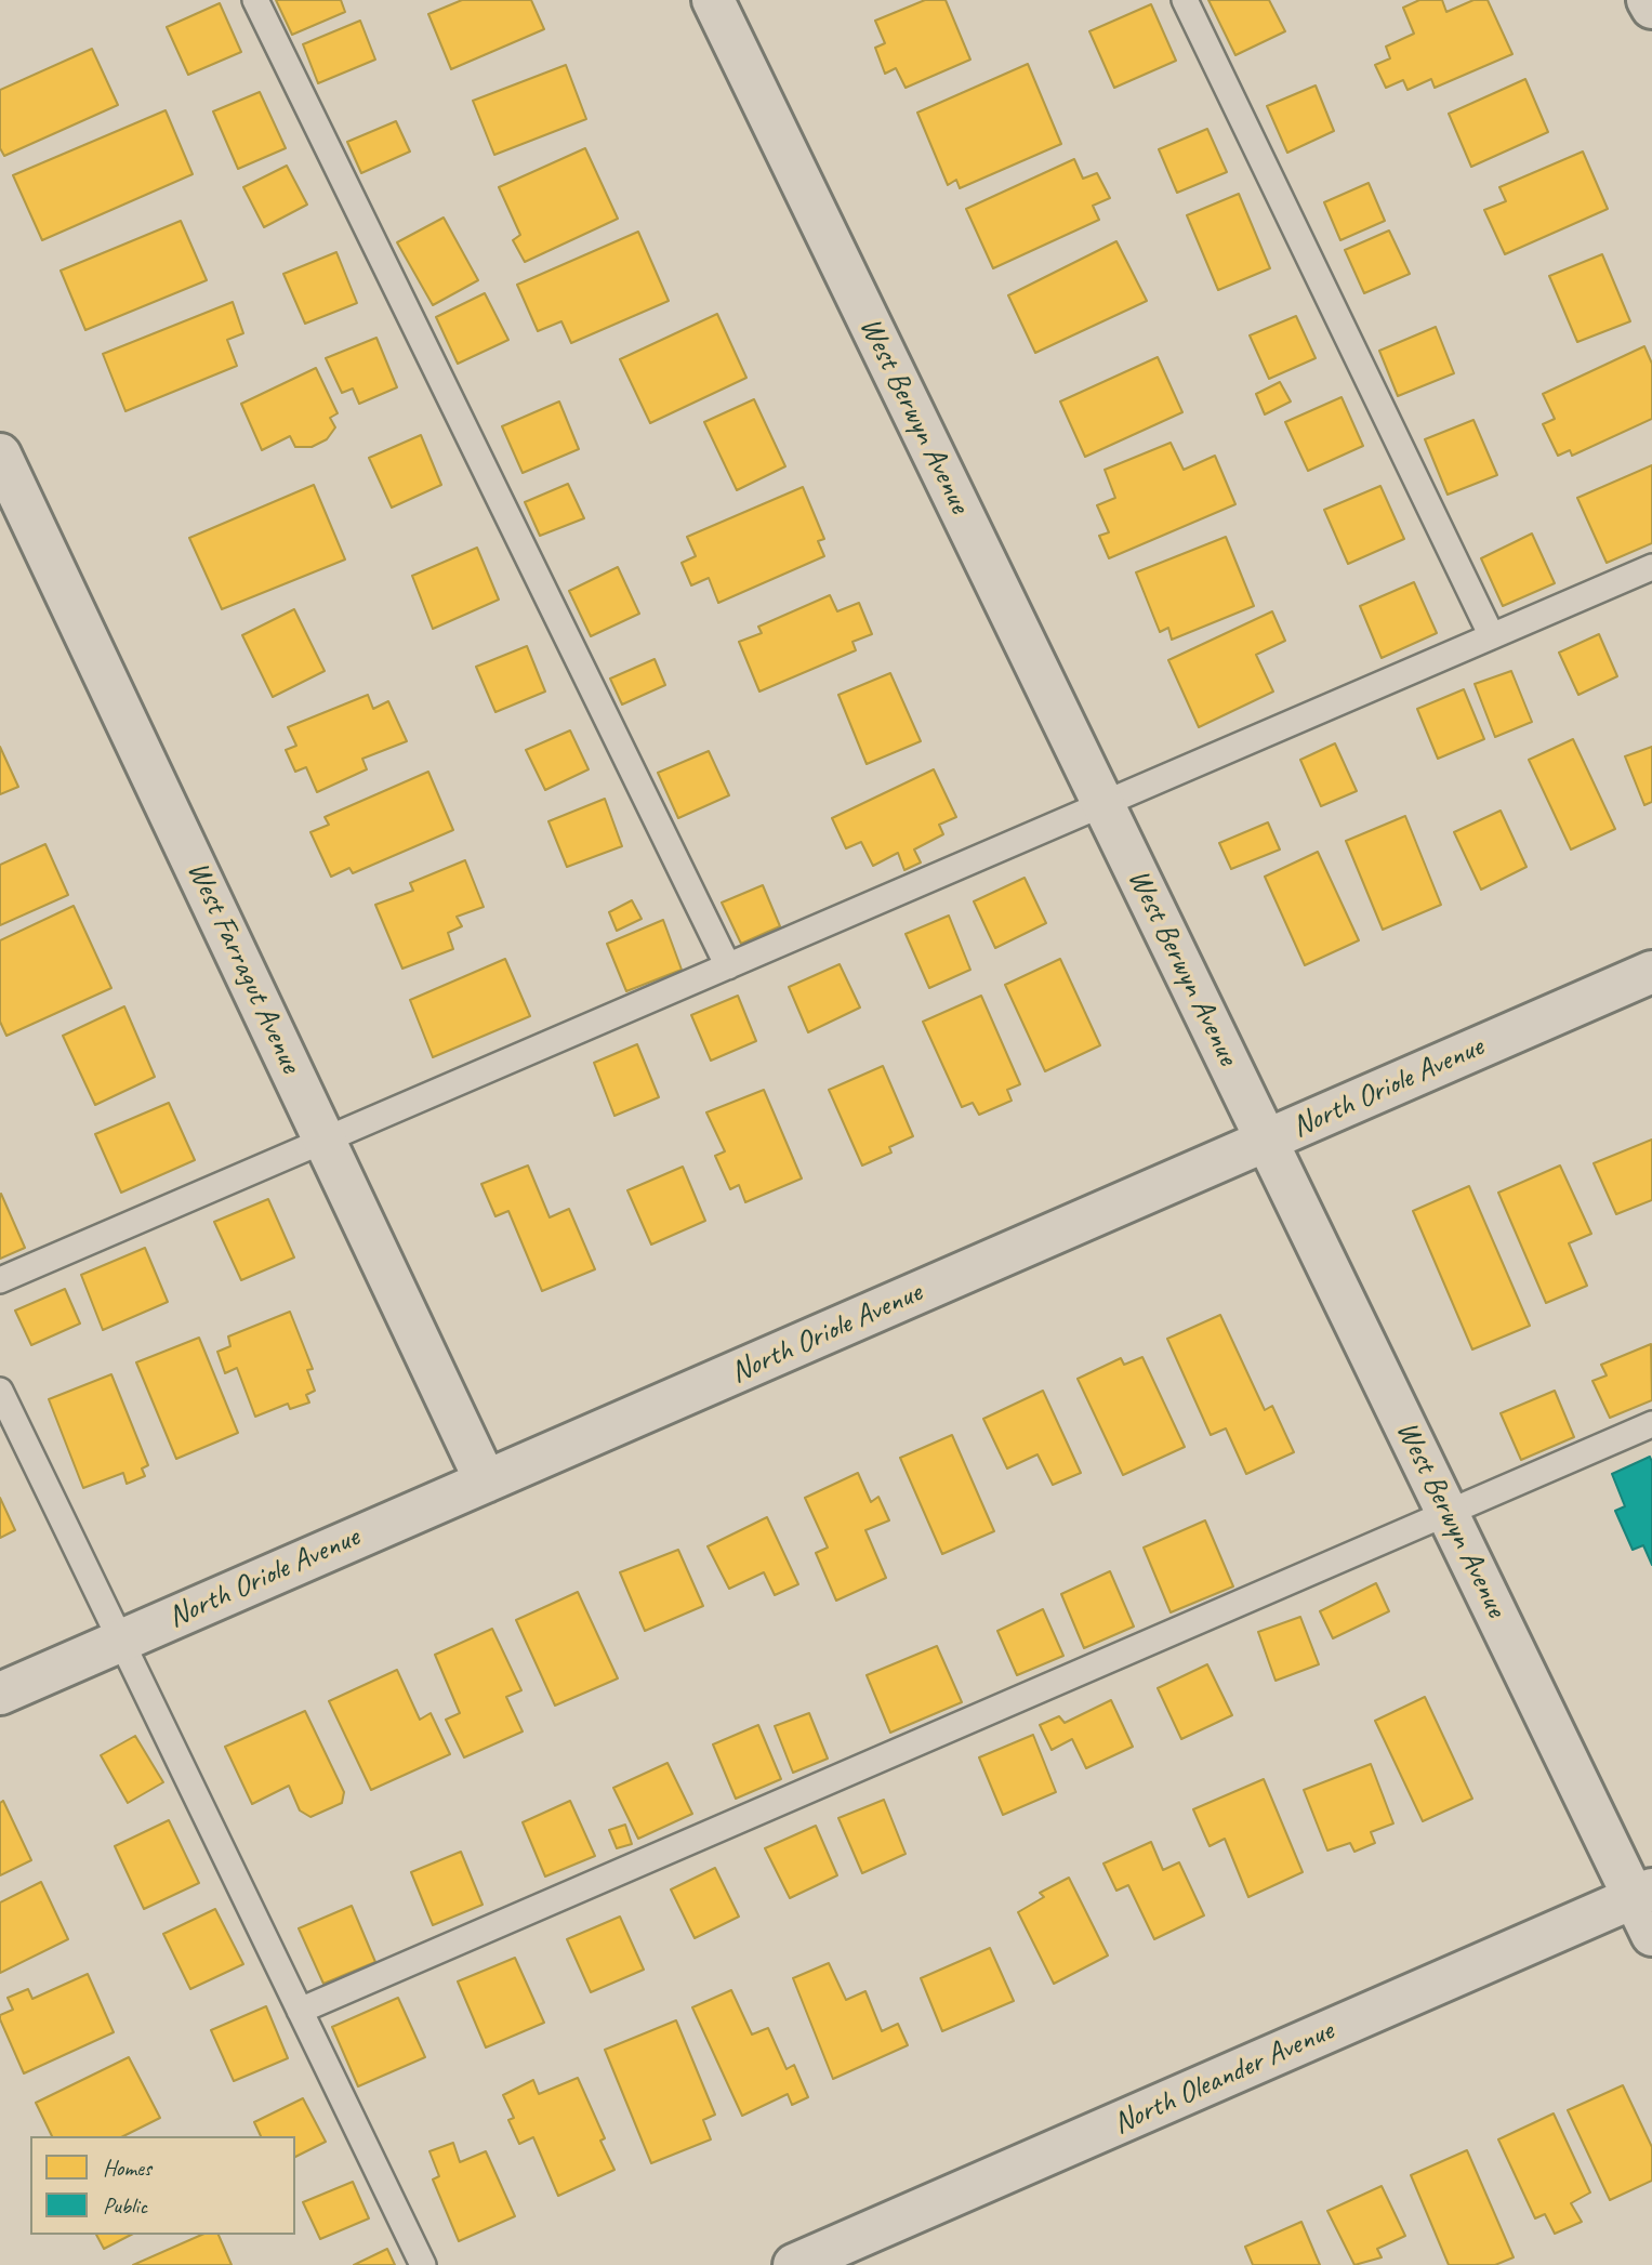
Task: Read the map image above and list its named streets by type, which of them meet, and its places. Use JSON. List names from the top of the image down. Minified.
{"streets":{"street":["West Berwyn Avenue","West Farragut Avenue","North Oriole Avenue","North Oleander Avenue"]},"crossings":[["West Berwyn Avenue","North Oriole Avenue"],["West Berwyn Avenue","North Oleander Avenue"],["West Farragut Avenue","North Oriole Avenue"]],"legend":["Homes","Public"]}
